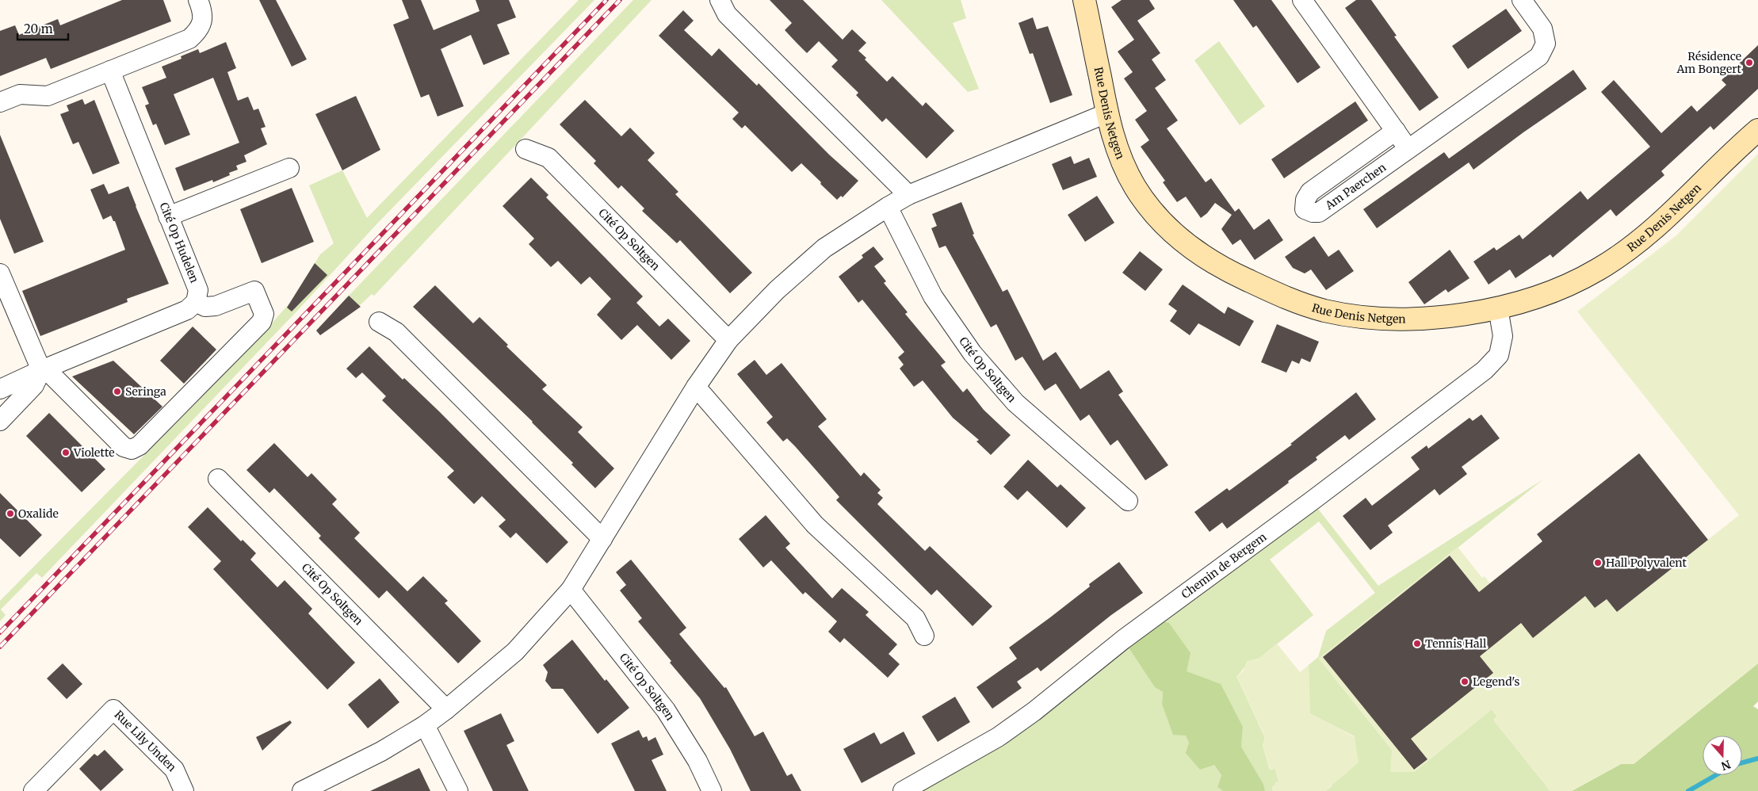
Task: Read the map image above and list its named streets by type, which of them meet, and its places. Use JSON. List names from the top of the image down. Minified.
{"streets":{"main road":["Rue Denis Netgen"],"street":["Am Paerchen","Cité Op Soltgen","Cité Op Hudelen","Chemin de Bergem","Rue Lily Unden"]},"crossings":[["Rue Denis Netgen","Chemin de Bergem"]],"places":["Résidence Am Bongert","Seringa","Violette","Oxalide","Hall Polyvalent","Tennis Hall","Legend's"],"scale_bar":"20 m","north":"bottom"}
